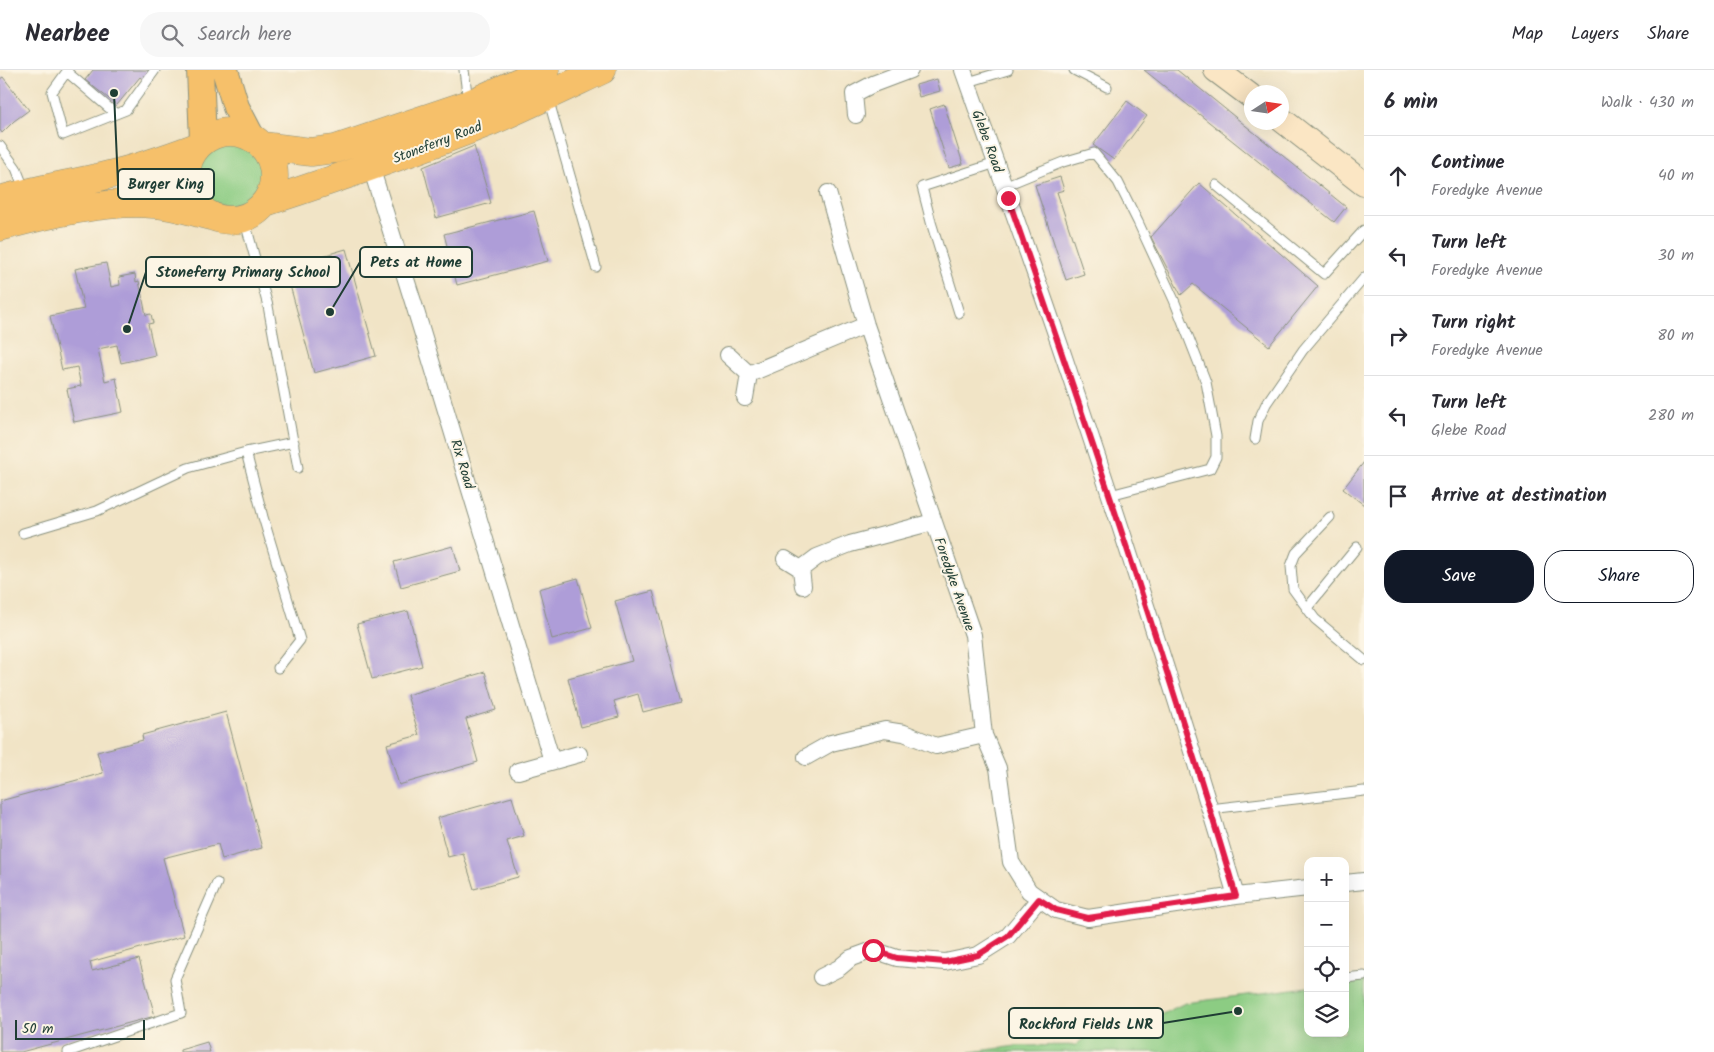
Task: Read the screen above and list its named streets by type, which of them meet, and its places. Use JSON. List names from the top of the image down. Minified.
{"streets":{"highway":["Stoneferry Road"],"street":["Glebe Road","Rix Road","Foredyke Avenue"]},"crossings":[["Glebe Road","Foredyke Avenue"],["Stoneferry Road","Rix Road"]],"places":["Burger King","Pets at Home","Stoneferry Primary School","Rockford Fields LNR"],"scale_bar":"50 m","north":"right","page":{"header":"Nearbee","search":"Search here","nav":["Map","Layers","Share"],"heading":["6 min","Walk · 430 m"],"list":[["Continue","Foredyke Avenue","40 m"],["Turn left","Foredyke Avenue","30 m"],["Turn right","Foredyke Avenue","80 m"],["Turn left","Glebe Road","280 m"],"Arrive at destination"],"buttons":["Save","Share"],"map_buttons":["+","−"],"scale":"50 m"}}
